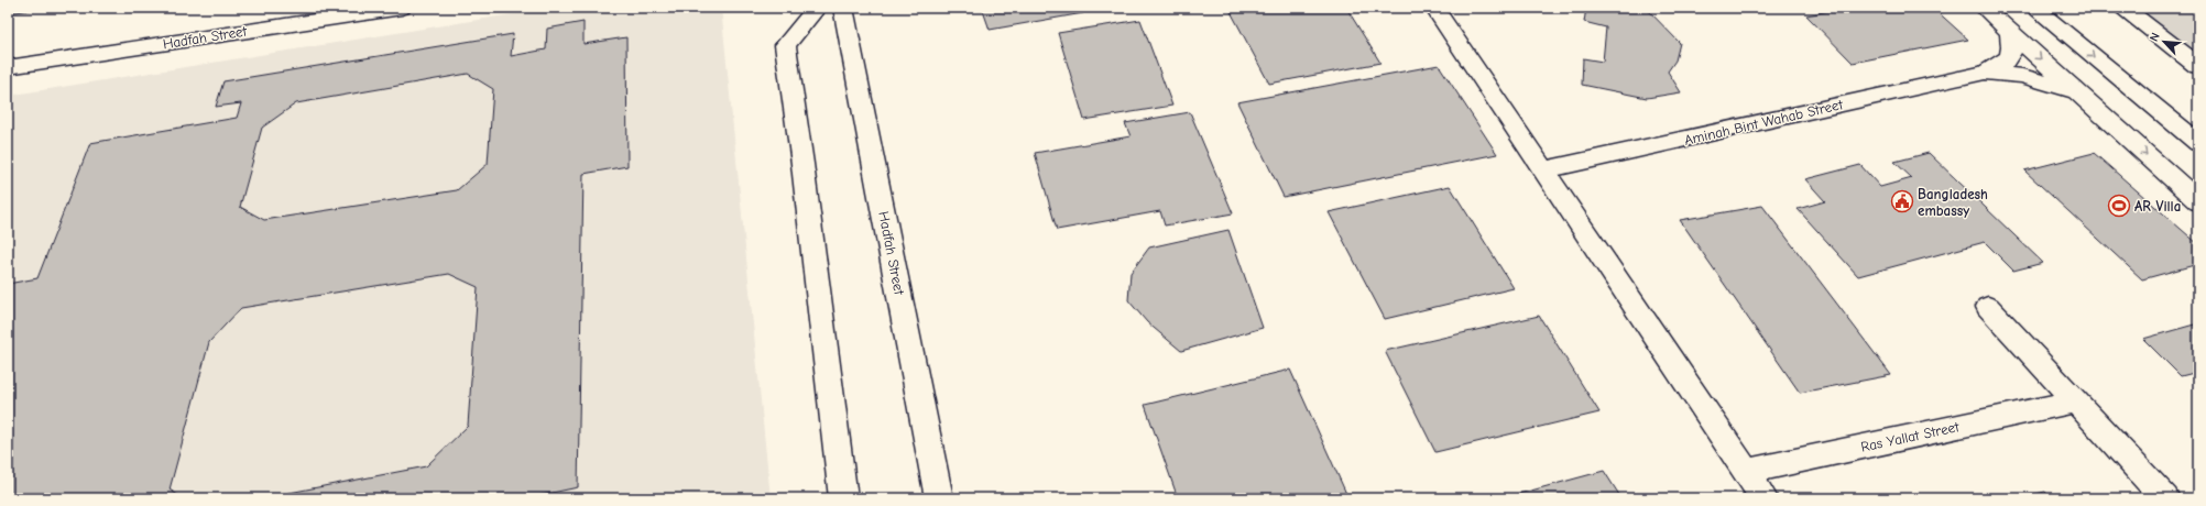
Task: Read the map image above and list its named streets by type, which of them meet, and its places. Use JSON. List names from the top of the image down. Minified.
{"streets":{"street":["Hadfah Street","Aminah Bint Wahab Street","Ras Yallat Street"]},"places":{"public building":["Bangladesh embassy"],"sports":["AR Villa"]},"north":"top left"}
